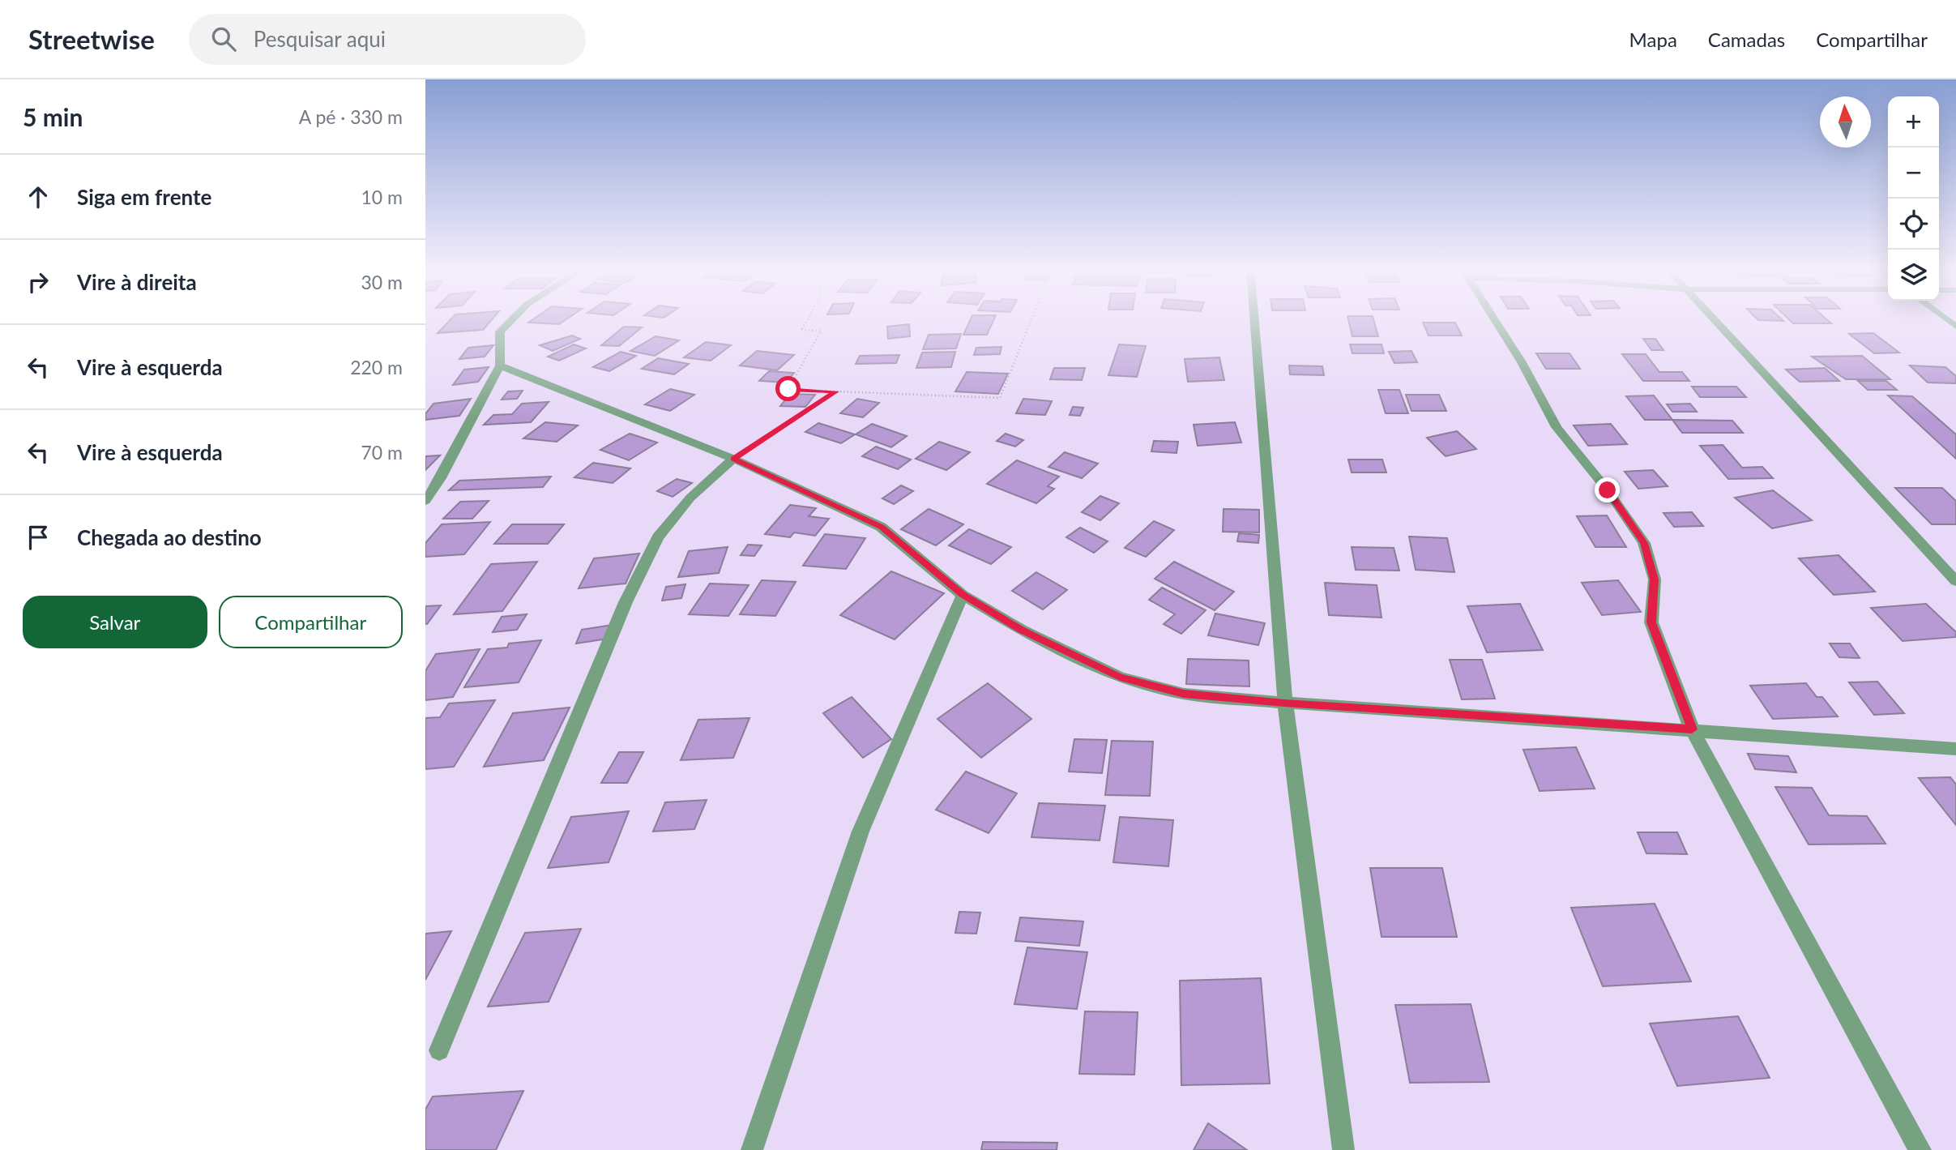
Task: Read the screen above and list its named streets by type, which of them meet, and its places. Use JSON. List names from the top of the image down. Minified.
{"north":"top","page":{"header":"Streetwise","search":"Pesquisar aqui","nav":["Mapa","Camadas","Compartilhar"],"heading":["5 min","A pé · 330 m"],"map_buttons":["+","−"],"list":[["Siga em frente","10 m"],["Vire à direita","30 m"],["Vire à esquerda","220 m"],["Vire à esquerda","70 m"],"Chegada ao destino"],"buttons":["Salvar","Compartilhar"]}}
